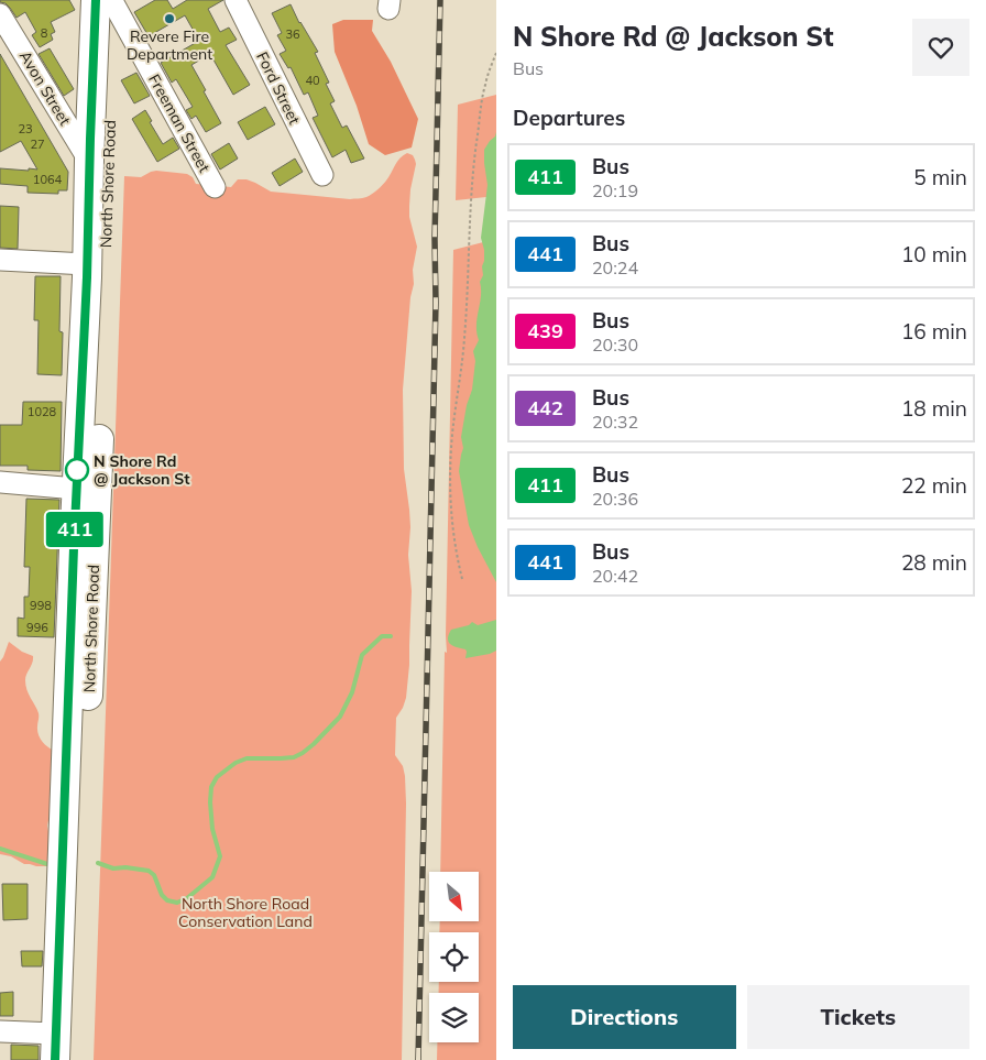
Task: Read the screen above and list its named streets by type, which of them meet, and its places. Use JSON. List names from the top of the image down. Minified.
{"streets":{"highway":["North Shore Road"],"street":["Avon Street","Ford Street","Freeman Street"]},"crossings":[["Avon Street","North Shore Road"],["Freeman Street","North Shore Road"]],"parks":["North Shore Road Conservation Land"],"places":["Revere Fire Department","N Shore Rd @ Jackson St"],"lines":["bus line 411"],"house_numbers":["8","36","40","23","27","1064","1028","998","996"],"north":"bottom right","page":{"on_map":"411","heading":[["N Shore Rd @ Jackson St","Bus"],"Departures"],"list":[{"mark":"411","name":"Bus","note":"20:19","value":"5 min"},{"mark":"441","name":"Bus","note":"20:24","value":"10 min"},{"mark":"439","name":"Bus","note":"20:30","value":"16 min"},{"mark":"442","name":"Bus","note":"20:32","value":"18 min"},{"mark":"411","name":"Bus","note":"20:36","value":"22 min"},{"mark":"441","name":"Bus","note":"20:42","value":"28 min"}],"buttons":["Directions","Tickets"]}}
